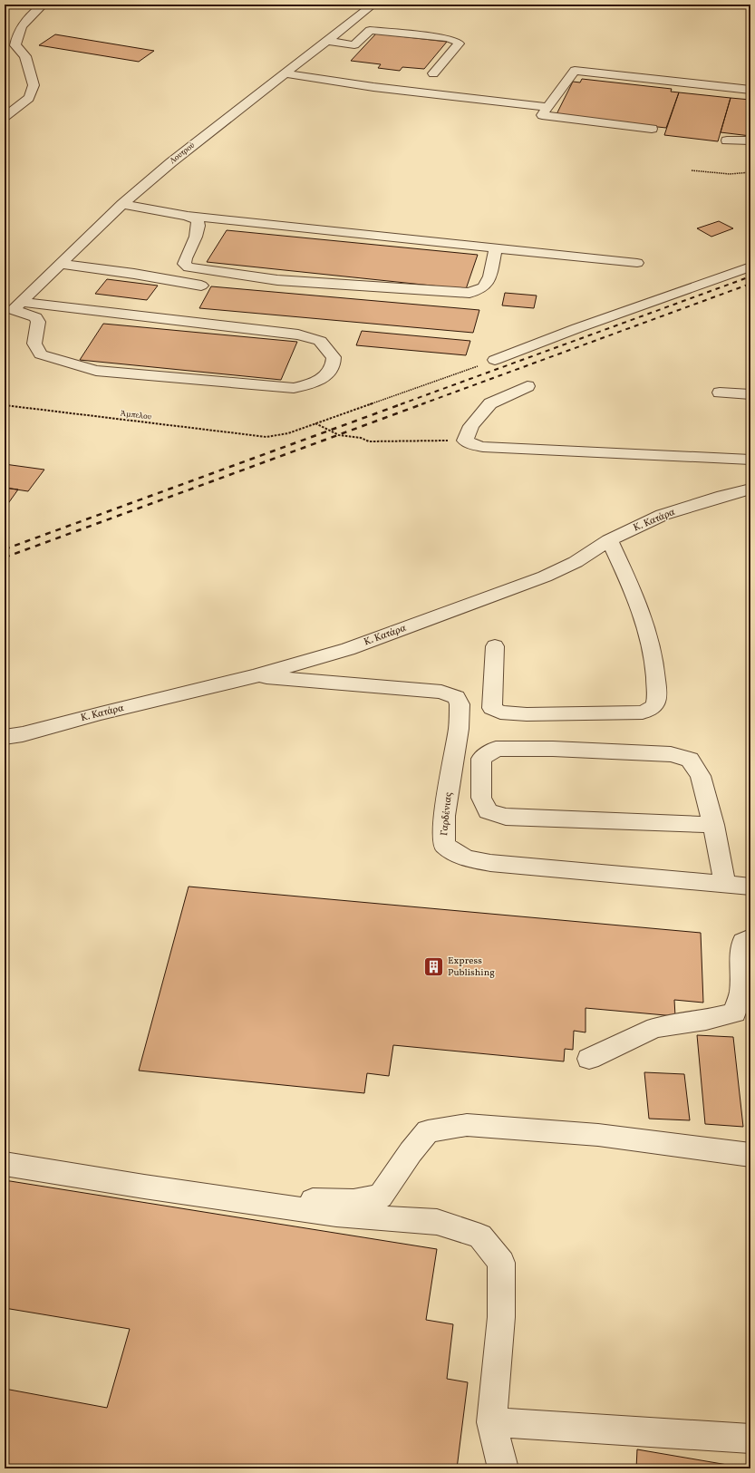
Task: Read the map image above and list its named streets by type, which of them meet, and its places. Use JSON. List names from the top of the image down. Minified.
{"streets":{"street":["Λουτρού","Κ. Κατάρα","Γαρδένιας"],"path":["Άμπελου"]},"crossings":[["Κ. Κατάρα","Γαρδένιας"]],"places":{"building":["Express Publishing"]}}
